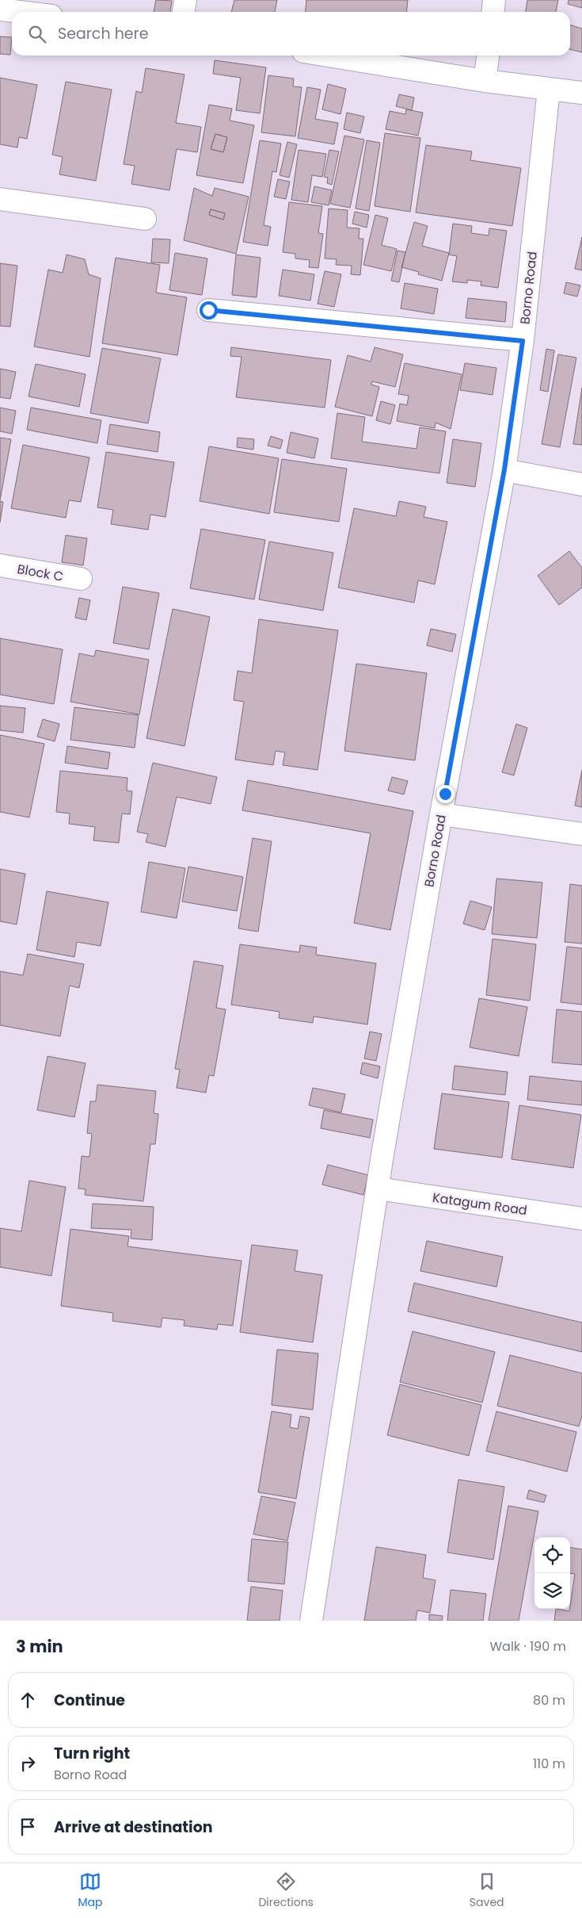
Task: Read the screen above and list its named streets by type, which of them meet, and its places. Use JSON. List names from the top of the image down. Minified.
{"streets":{"street":["Borno Road","Block C","Katagum Road"]},"crossings":[["Borno Road","Katagum Road"]],"page":{"search":"Search here","heading":["3 min","Walk · 190 m"],"list":[["Continue","80 m"],["Turn right","Borno Road","110 m"],"Arrive at destination"],"nav":["Map","Directions","Saved"]}}
